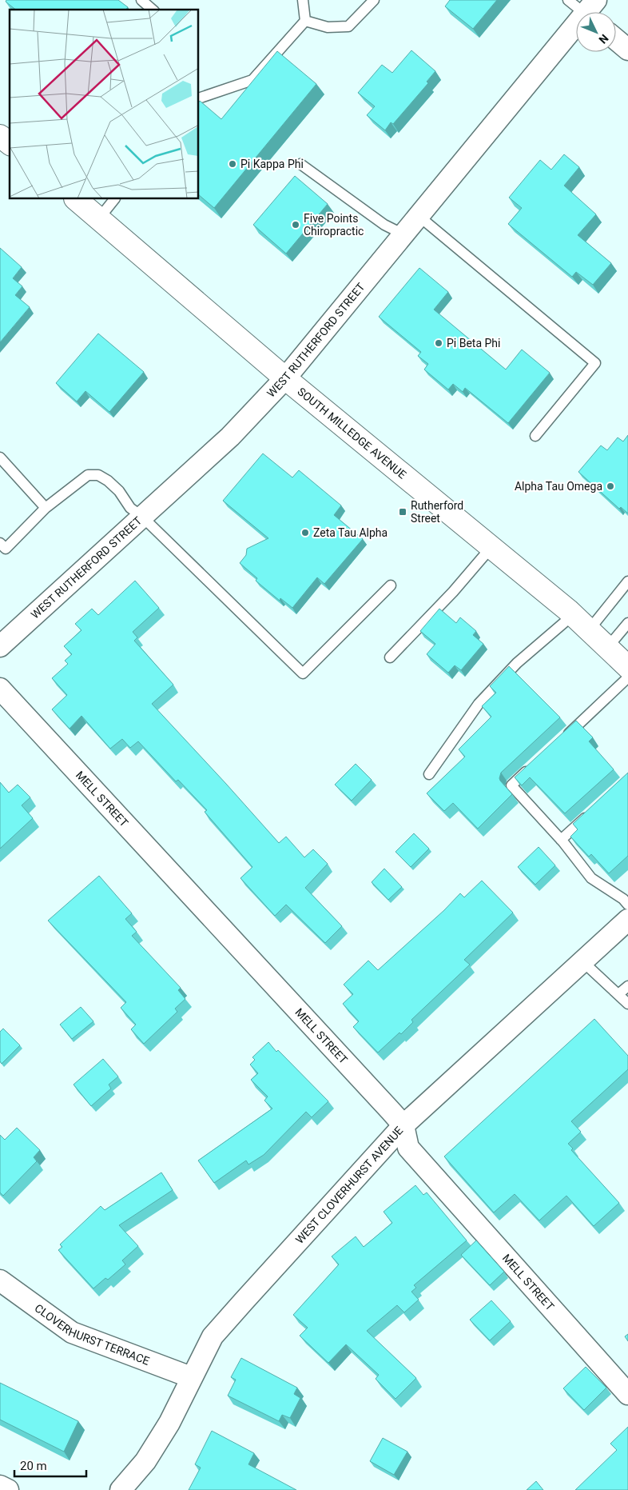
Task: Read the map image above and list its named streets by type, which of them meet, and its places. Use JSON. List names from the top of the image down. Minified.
{"streets":{"main road":["SOUTH MILLEDGE AVENUE"],"street":["WEST RUTHERFORD STREET","MELL STREET","WEST CLOVERHURST AVENUE","CLOVERHURST TERRACE"]},"crossings":[["WEST RUTHERFORD STREET","SOUTH MILLEDGE AVENUE"],["MELL STREET","WEST CLOVERHURST AVENUE"],["WEST CLOVERHURST AVENUE","CLOVERHURST TERRACE"]],"places":{"other":["Pi Kappa Phi","Five Points Chiropractic","Pi Beta Phi","Alpha Tau Omega","Zeta Tau Alpha"],"transit":["Rutherford Street"]},"scale_bar":"20 m","north":"bottom right"}
